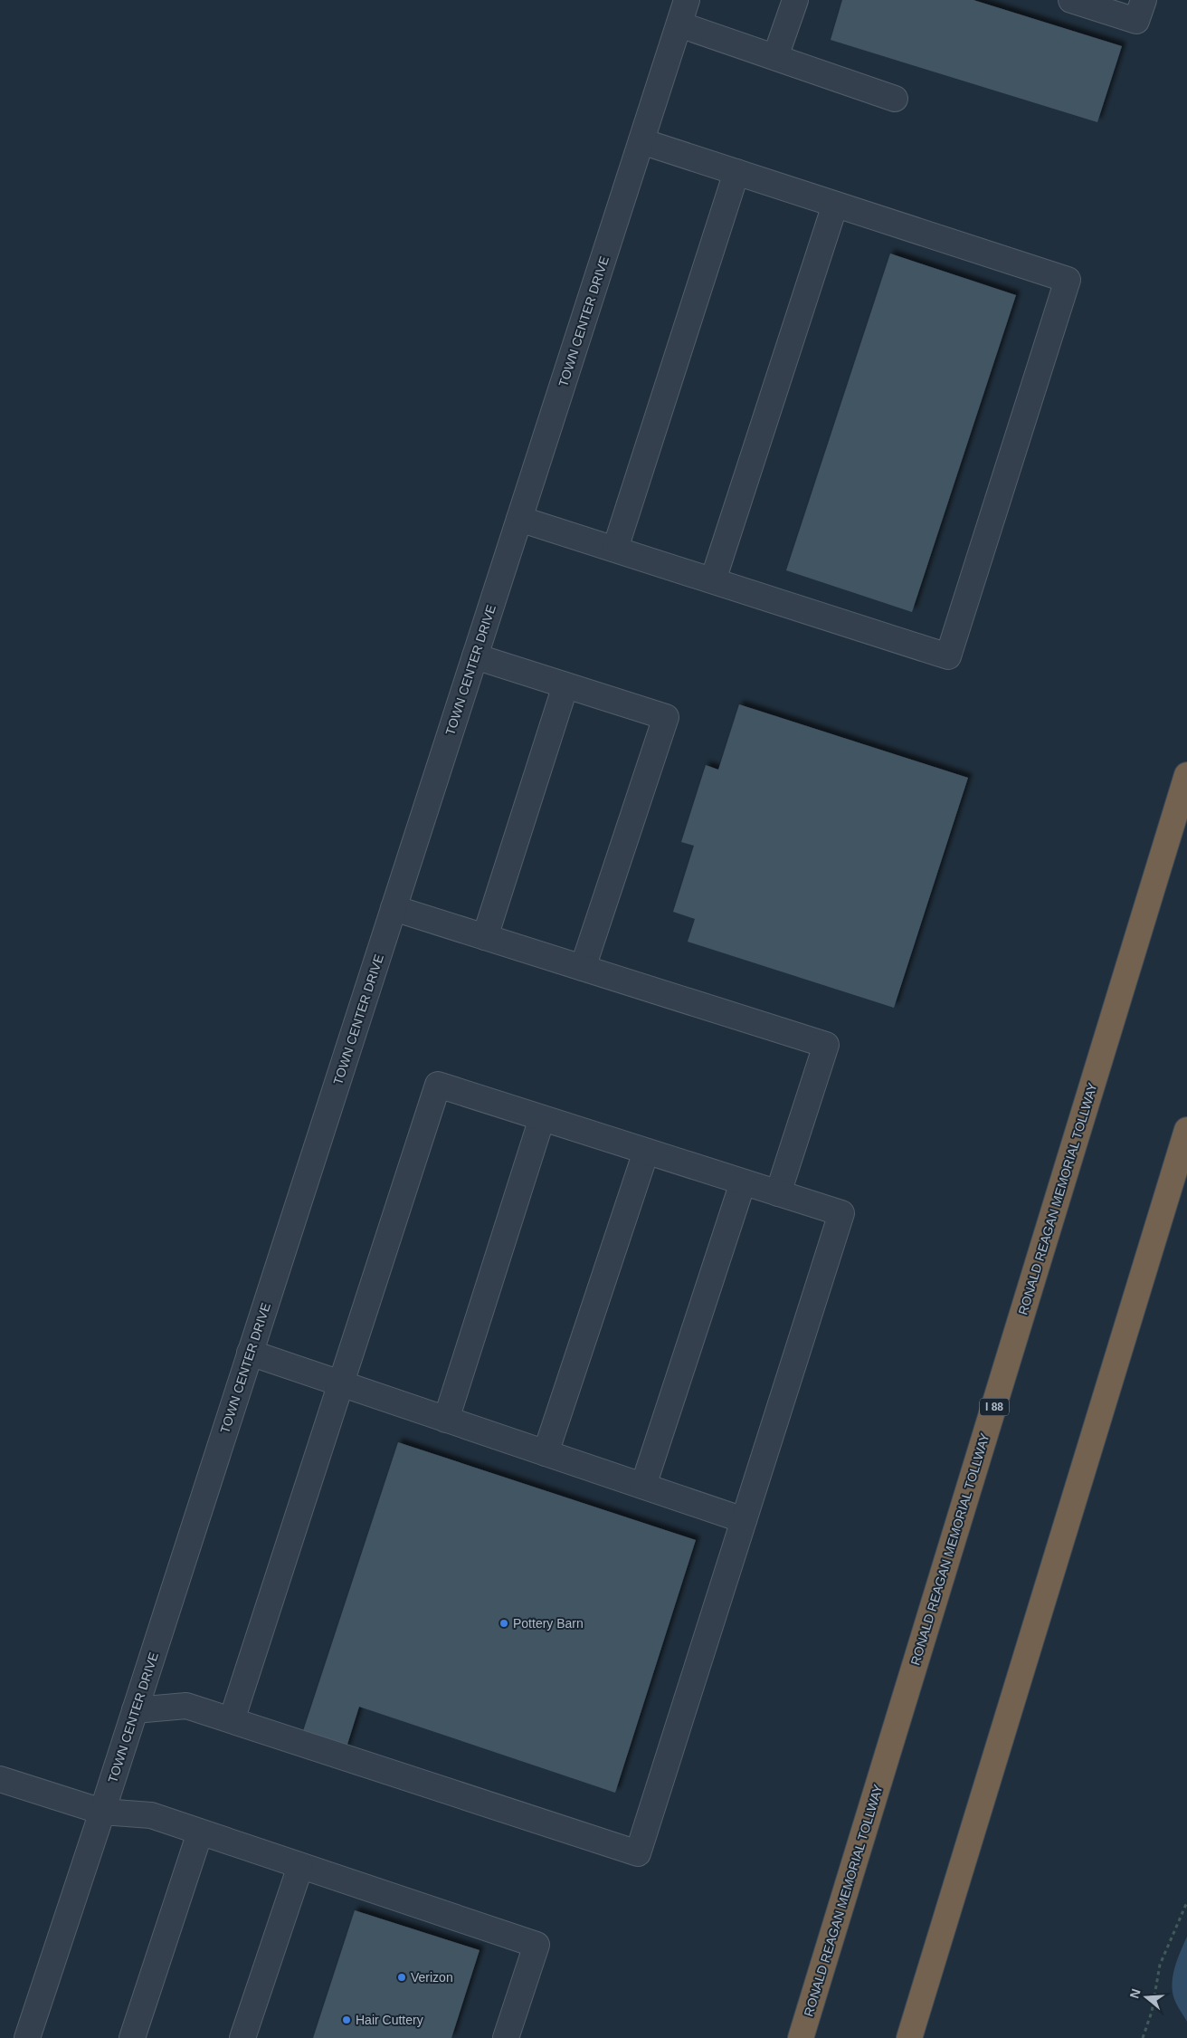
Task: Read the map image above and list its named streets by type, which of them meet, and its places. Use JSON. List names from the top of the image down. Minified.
{"streets":{"highway":["RONALD REAGAN MEMORIAL TOLLWAY","I 88"],"street":["TOWN CENTER DRIVE"]},"places":["Pottery Barn","Verizon","Hair Cuttery"],"north":"left"}
